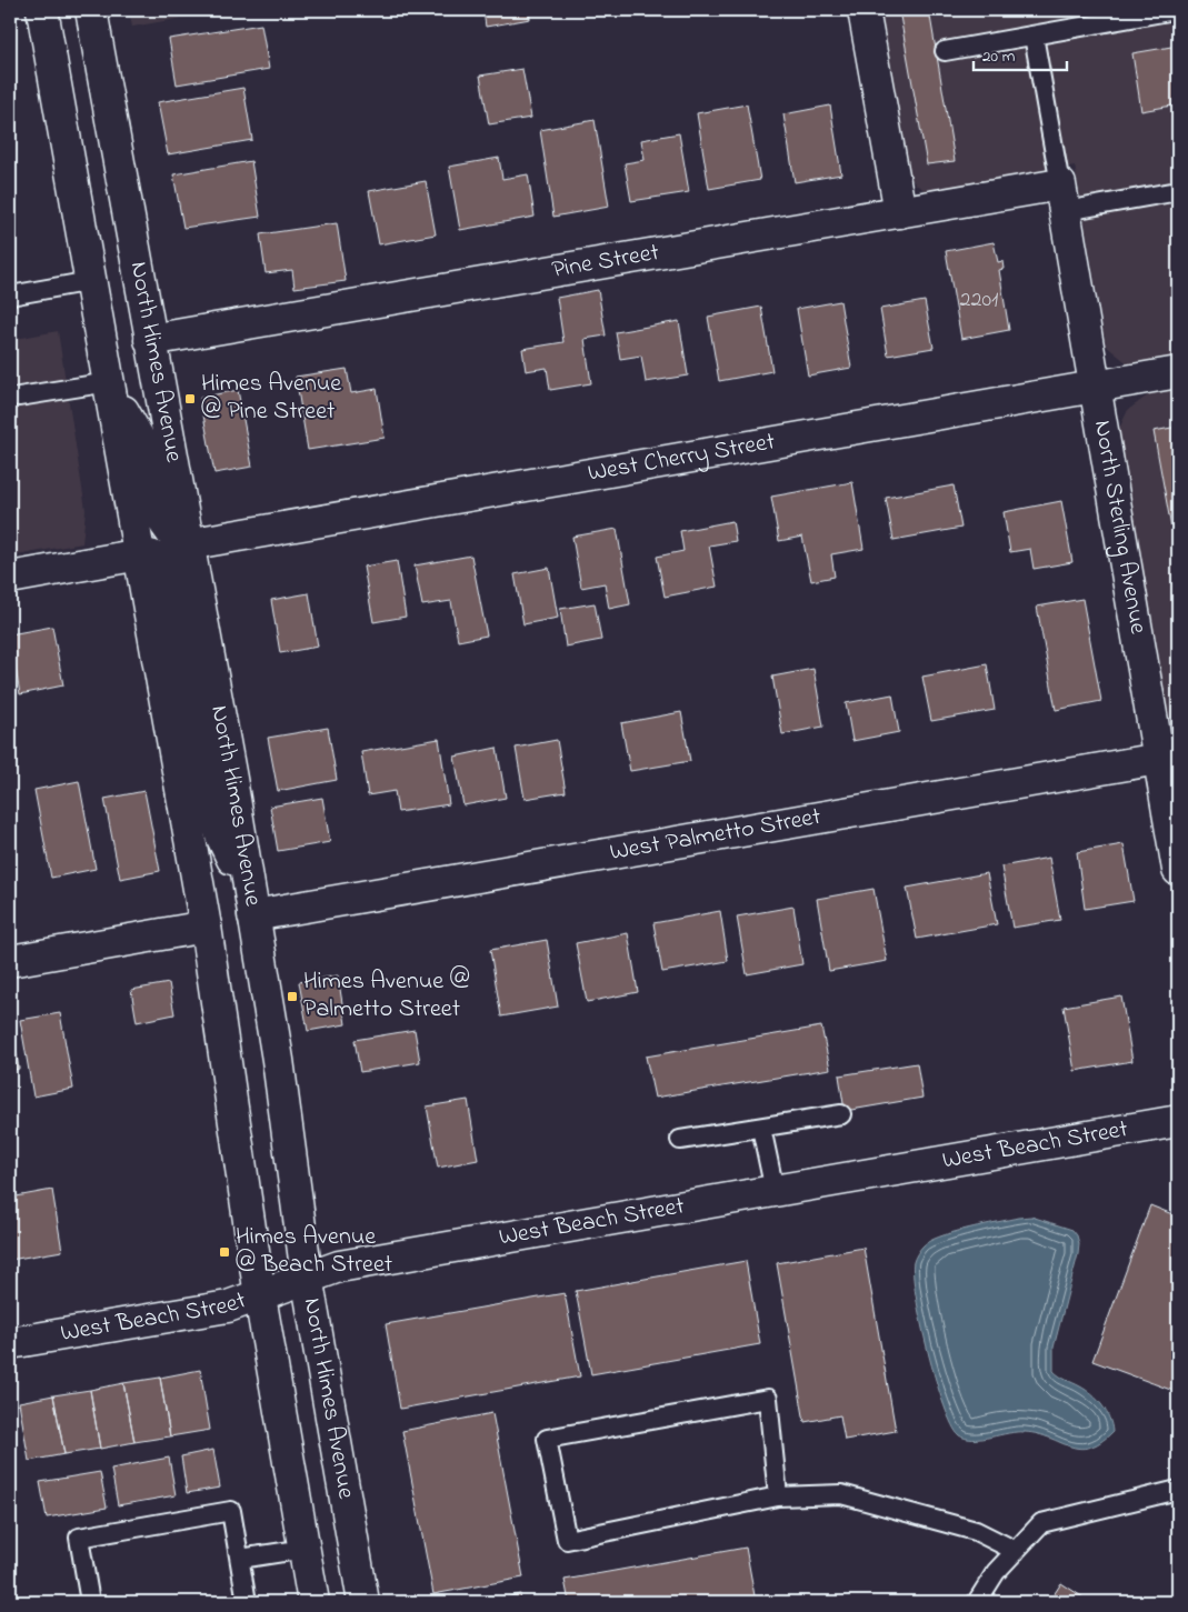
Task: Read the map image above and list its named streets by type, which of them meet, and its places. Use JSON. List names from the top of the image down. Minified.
{"streets":{"street":["Pine Street","North Himes Avenue","West Cherry Street","North Sterling Avenue","West Palmetto Street","West Beach Street"]},"crossings":[["Pine Street","North Himes Avenue"],["Pine Street","North Sterling Avenue"],["North Himes Avenue","West Cherry Street"],["North Himes Avenue","West Palmetto Street"],["North Himes Avenue","West Beach Street"],["West Cherry Street","North Sterling Avenue"],["North Sterling Avenue","West Palmetto Street"]],"places":{"transit":["Himes Avenue @ Pine Street","Himes Avenue @ Palmetto Street","Himes Avenue @ Beach Street"]},"house_numbers":["2201"],"scale_bar":"20 m"}
